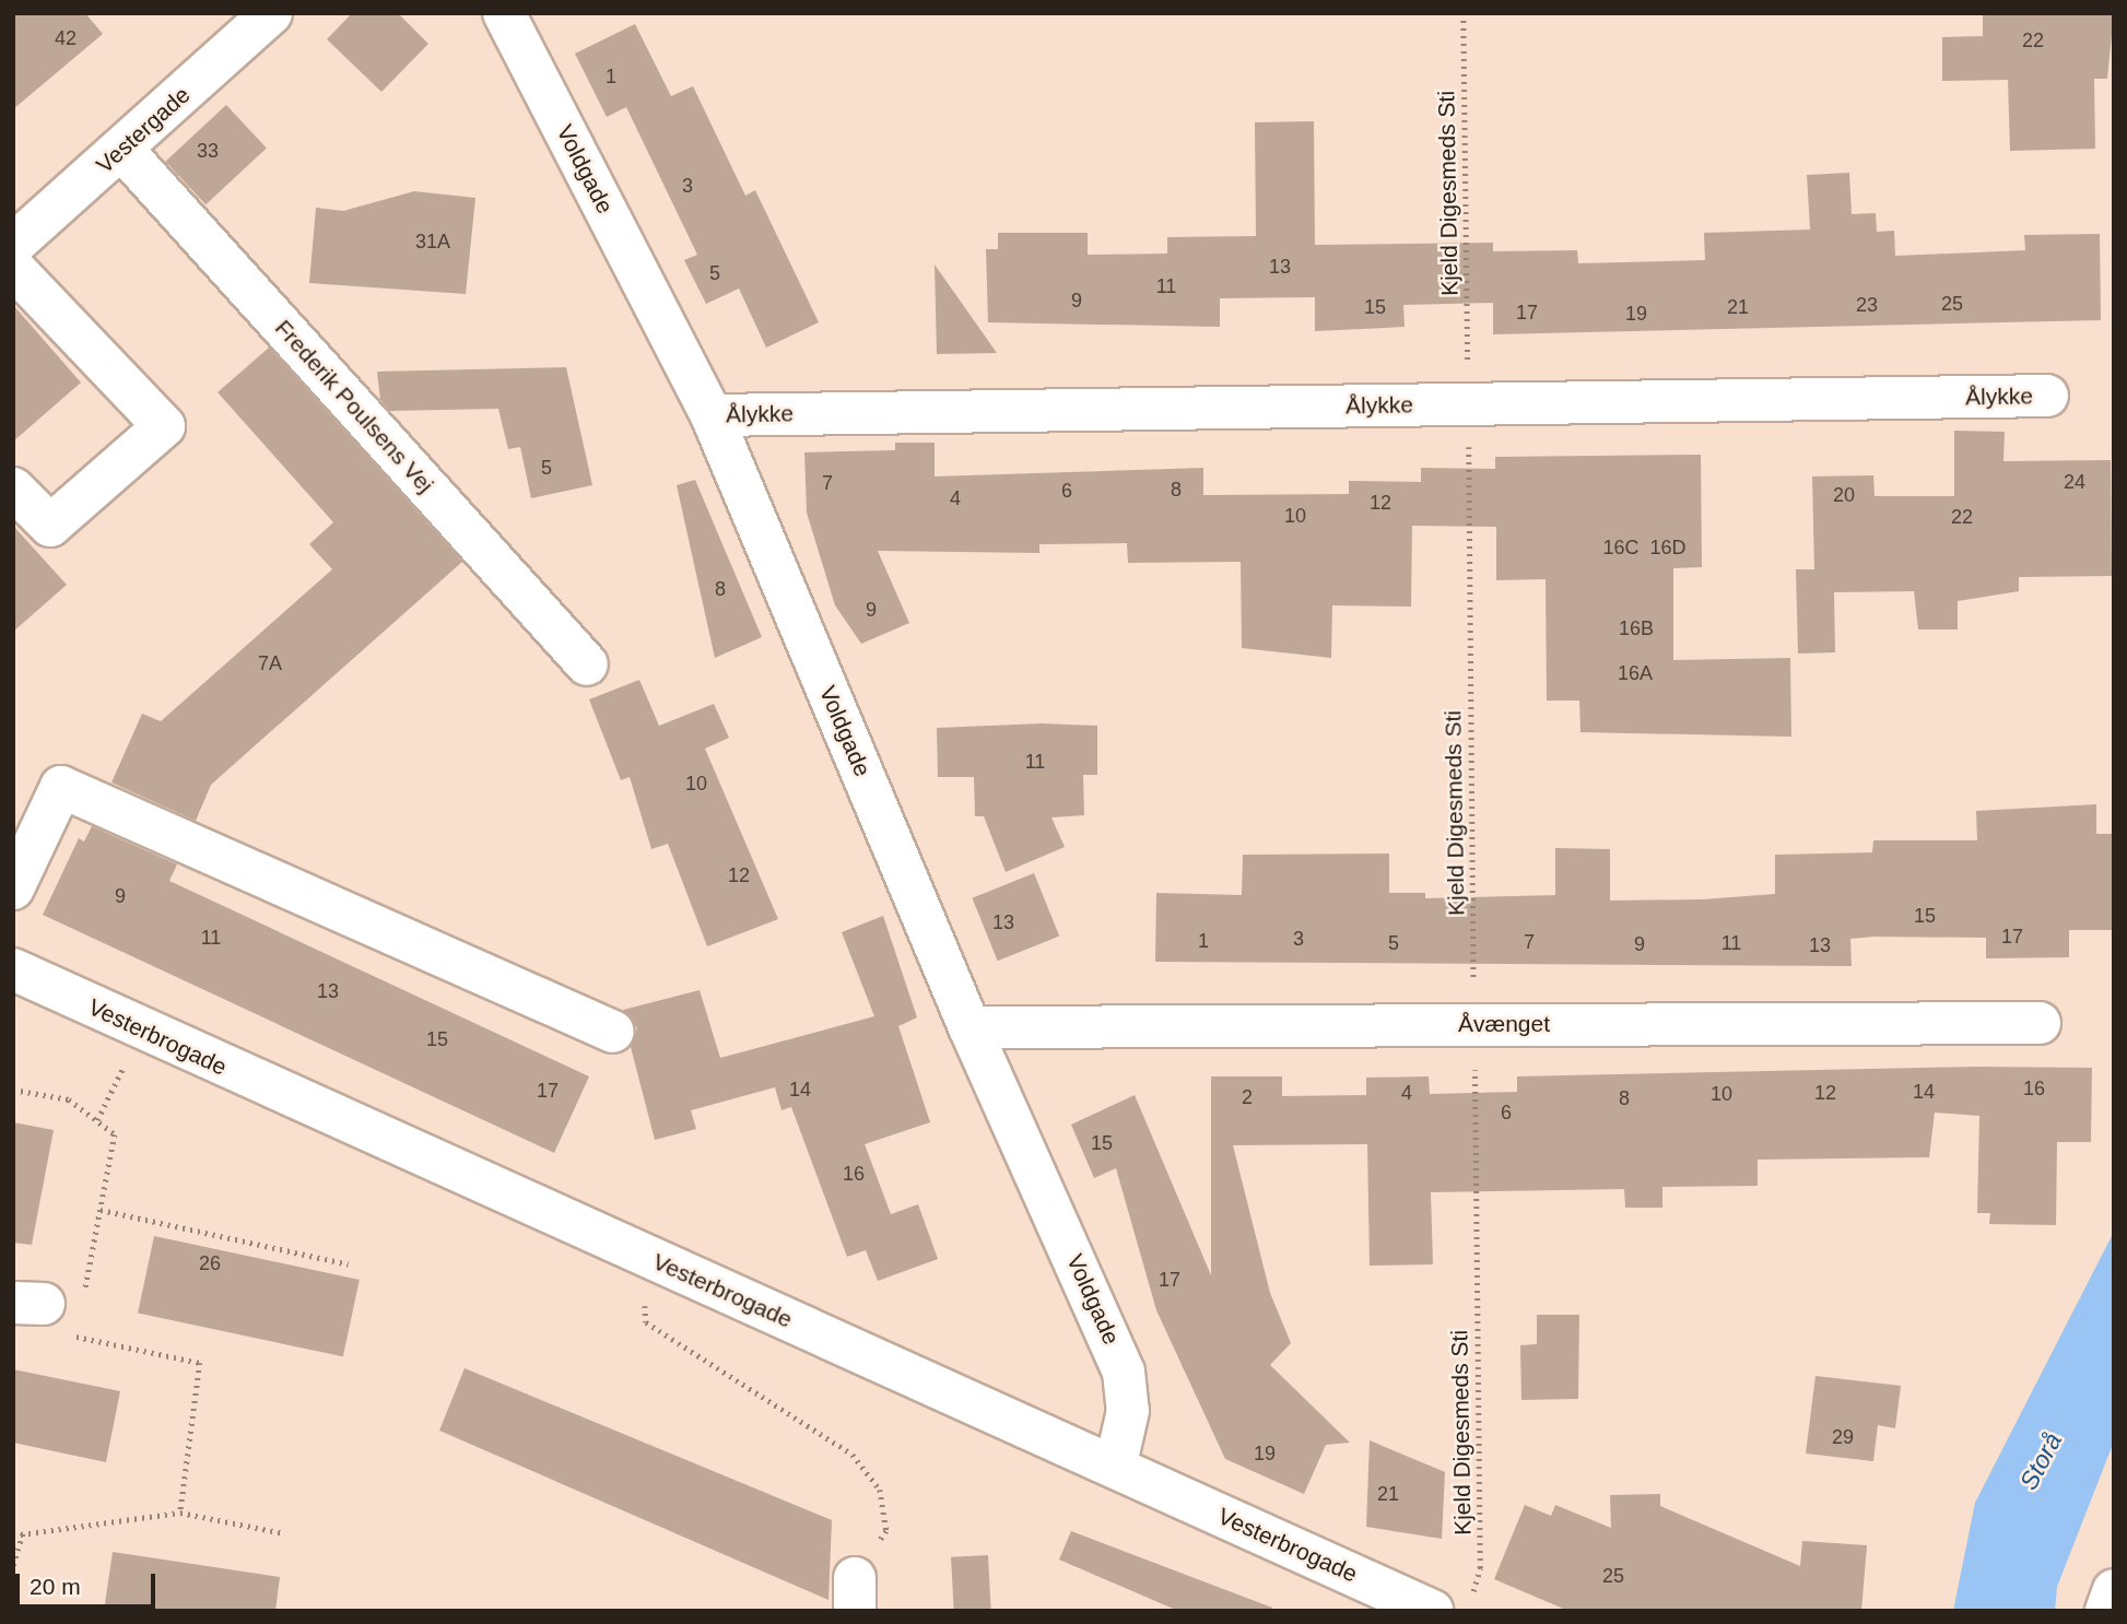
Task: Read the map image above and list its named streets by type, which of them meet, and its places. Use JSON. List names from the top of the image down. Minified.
{"streets":{"street":["Vestergade","Voldgade","Ålykke","Frederik Poulsens Vej","Åvænget","Vesterbrogade"],"path":["Kjeld Digesmeds Sti"]},"crossings":[["Vestergade","Frederik Poulsens Vej"],["Voldgade","Ålykke"],["Voldgade","Åvænget"],["Voldgade","Vesterbrogade"],["Kjeld Digesmeds Sti","Ålykke"],["Kjeld Digesmeds Sti","Åvænget"]],"water":["Storå"],"house_numbers":["42","22","1","33","3","31A","13","5","11","9","25","23","15","21","17","19","5","24","7","8","6","20","4","12","10","22","16C","16D","8","9","16B","7A","16A","11","10","12","9","15","13","17","11","3","1","7","5","11","9","13","13","15","16","14","17","14","4","12","10","2","8","6","15","16","26","17","29","19","21","25"],"scale_bar":"20 m"}
